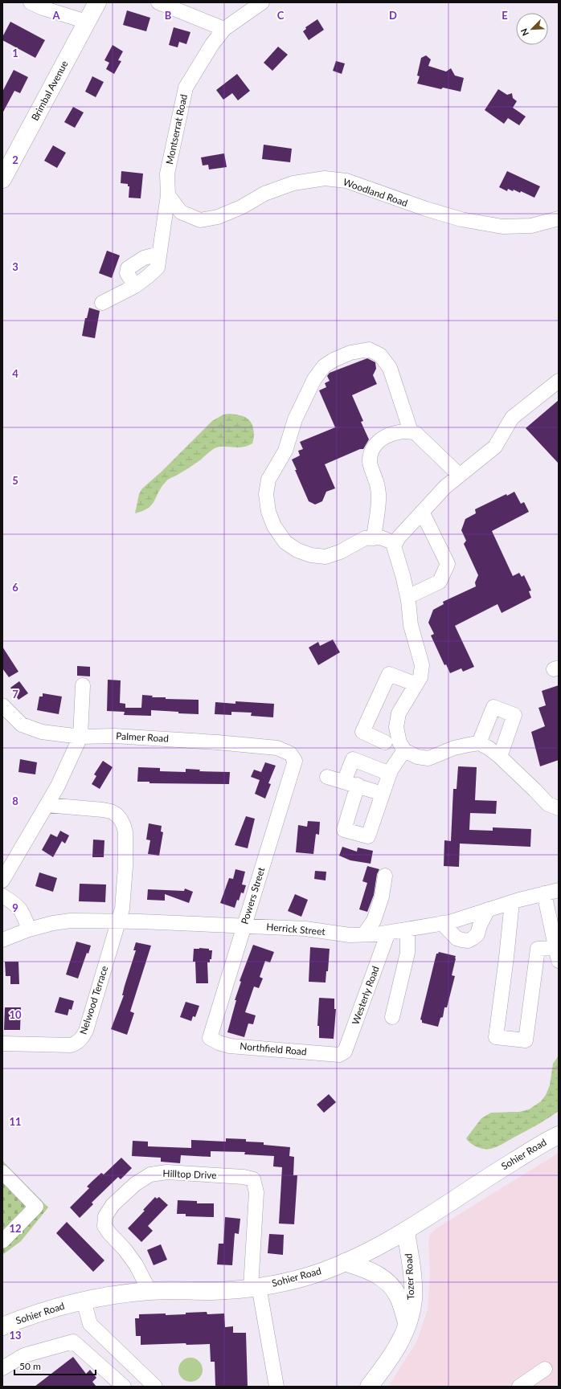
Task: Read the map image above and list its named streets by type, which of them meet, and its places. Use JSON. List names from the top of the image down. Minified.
{"streets":{"main road":["Brimbal Avenue","Sohier Road","Tozer Road"],"street":["Montserrat Road","Woodland Road","Palmer Road","Powers Street","Herrick Street","Westerly Road","Nelwood Terrace","Northfield Road","Hilltop Drive"]},"crossings":[["Montserrat Road","Woodland Road"],["Palmer Road","Powers Street"],["Powers Street","Herrick Street"],["Powers Street","Northfield Road"],["Herrick Street","Westerly Road"],["Herrick Street","Nelwood Terrace"],["Westerly Road","Northfield Road"],["Sohier Road","Hilltop Drive"],["Sohier Road","Tozer Road"]],"scale_bar":"50 m","north":"bottom left","grid":{"columns":["A","B","C","D","E"],"rows":["1","2","3","4","5","6","7","8","9","10","11","12","13"]}}
